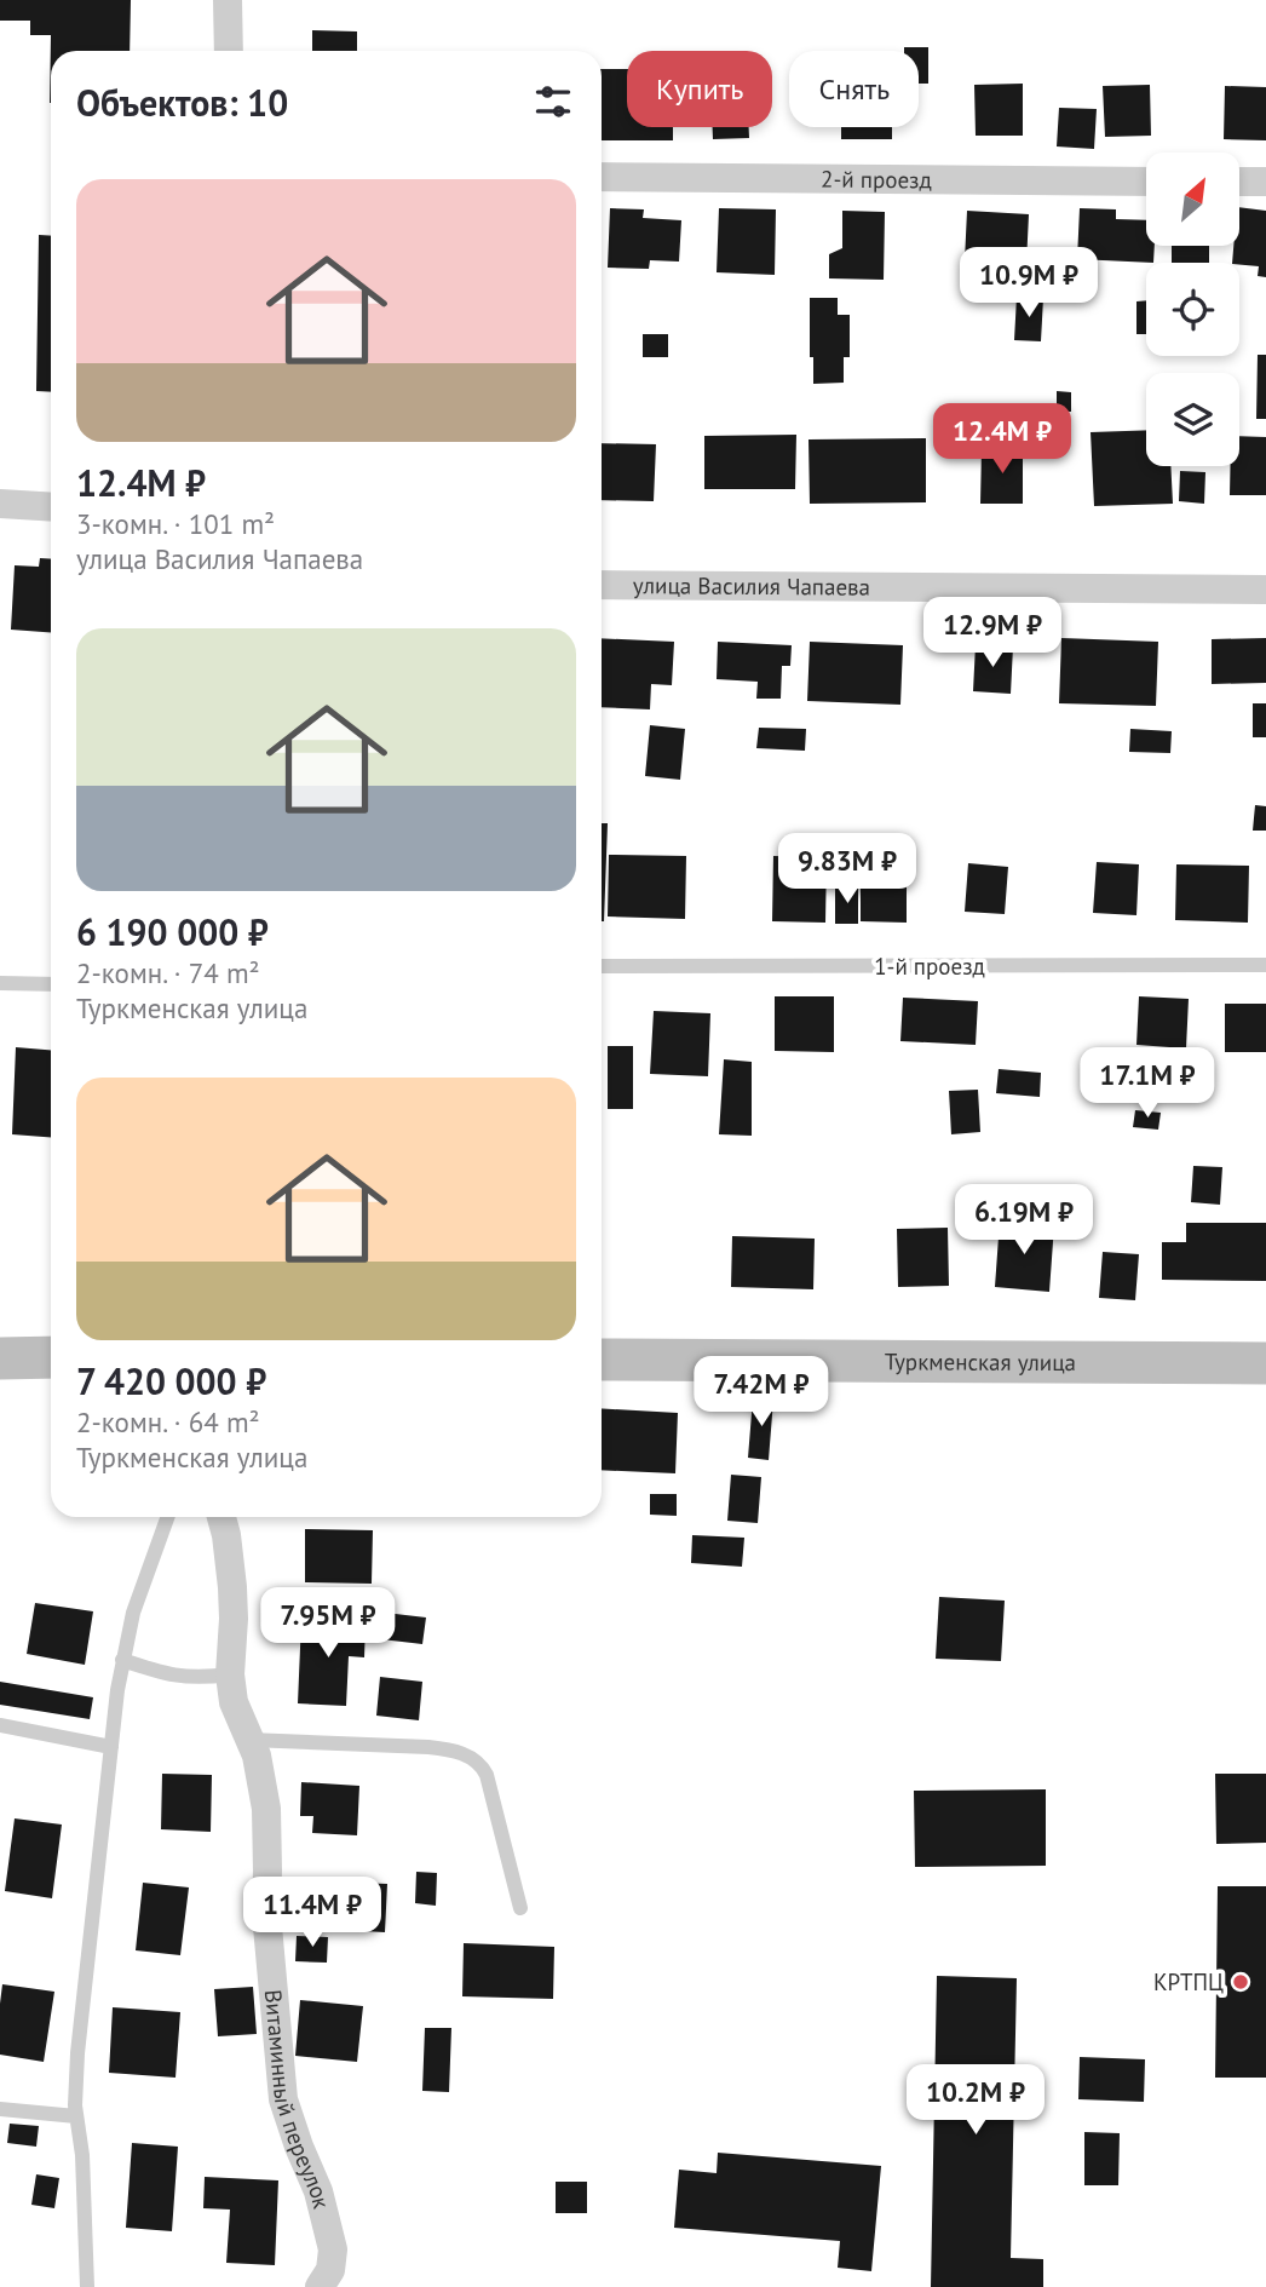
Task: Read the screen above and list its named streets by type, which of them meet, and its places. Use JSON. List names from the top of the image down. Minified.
{"streets":{"main road":["Туркменская улица"],"street":["2-й проезд","улица Василия Чапаева","Витаминный переулок"],"lane":["1-й проезд"]},"places":["КРТПЦ"],"north":"top right","page":{"chip":["Купить","Снять"],"heading":"Объектов: 10","list":[{"name":"12.4M ₽","note":"3-комн. · 101 m² · улица Василия Чапаева"},{"name":"6 190 000 ₽","note":"2-комн. · 74 m² · Туркменская улица"},{"name":"7 420 000 ₽","note":"2-комн. · 64 m² · Туркменская улица"}],"price":["10.9M ₽","12.4M ₽","12.9M ₽","9.83M ₽","17.1M ₽","6.19M ₽","7.42M ₽","7.95M ₽","11.4M ₽","10.2M ₽"]}}
